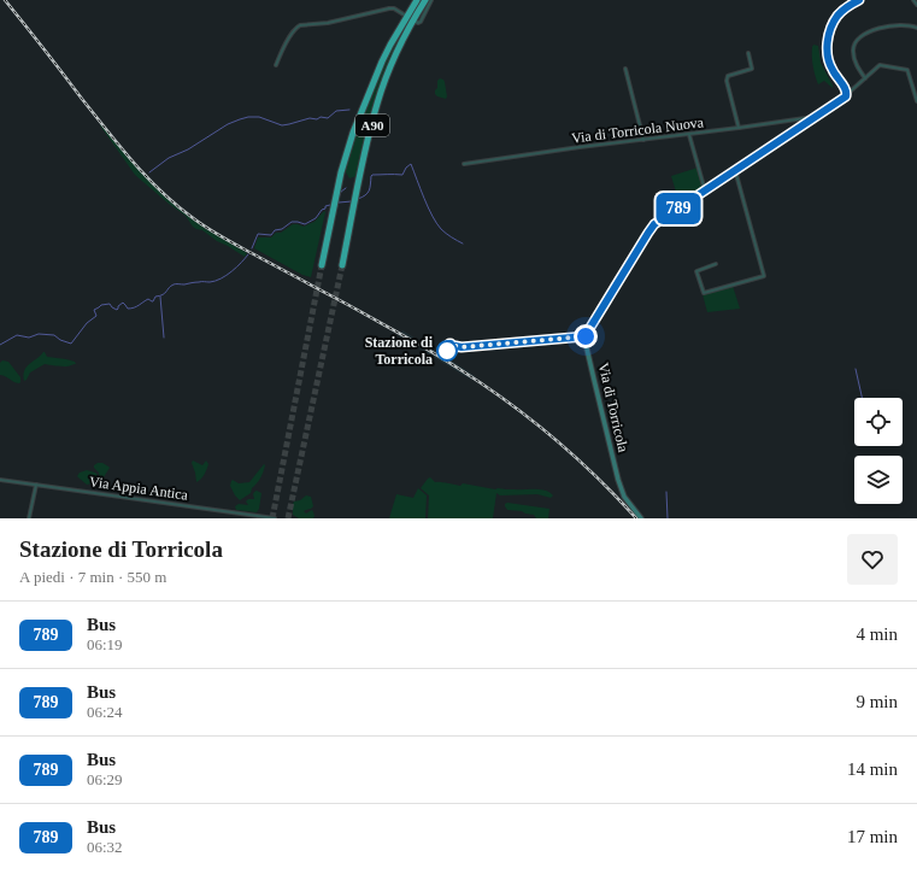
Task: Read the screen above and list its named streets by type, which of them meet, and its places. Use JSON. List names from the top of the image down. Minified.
{"streets":{"highway":["A90"],"street":["Via di Torricola Nuova","Via di Torricola","Via Appia Antica"]},"places":["Stazione di Torricola"],"lines":["bus line 789"],"page":{"on_map":"789","heading":["Stazione di Torricola","A piedi · 7 min · 550 m"],"list":[{"mark":"789","name":"Bus","note":"06:19","value":"4 min"},{"mark":"789","name":"Bus","note":"06:24","value":"9 min"},{"mark":"789","name":"Bus","note":"06:29","value":"14 min"},{"mark":"789","name":"Bus","note":"06:32","value":"17 min"}]}}
